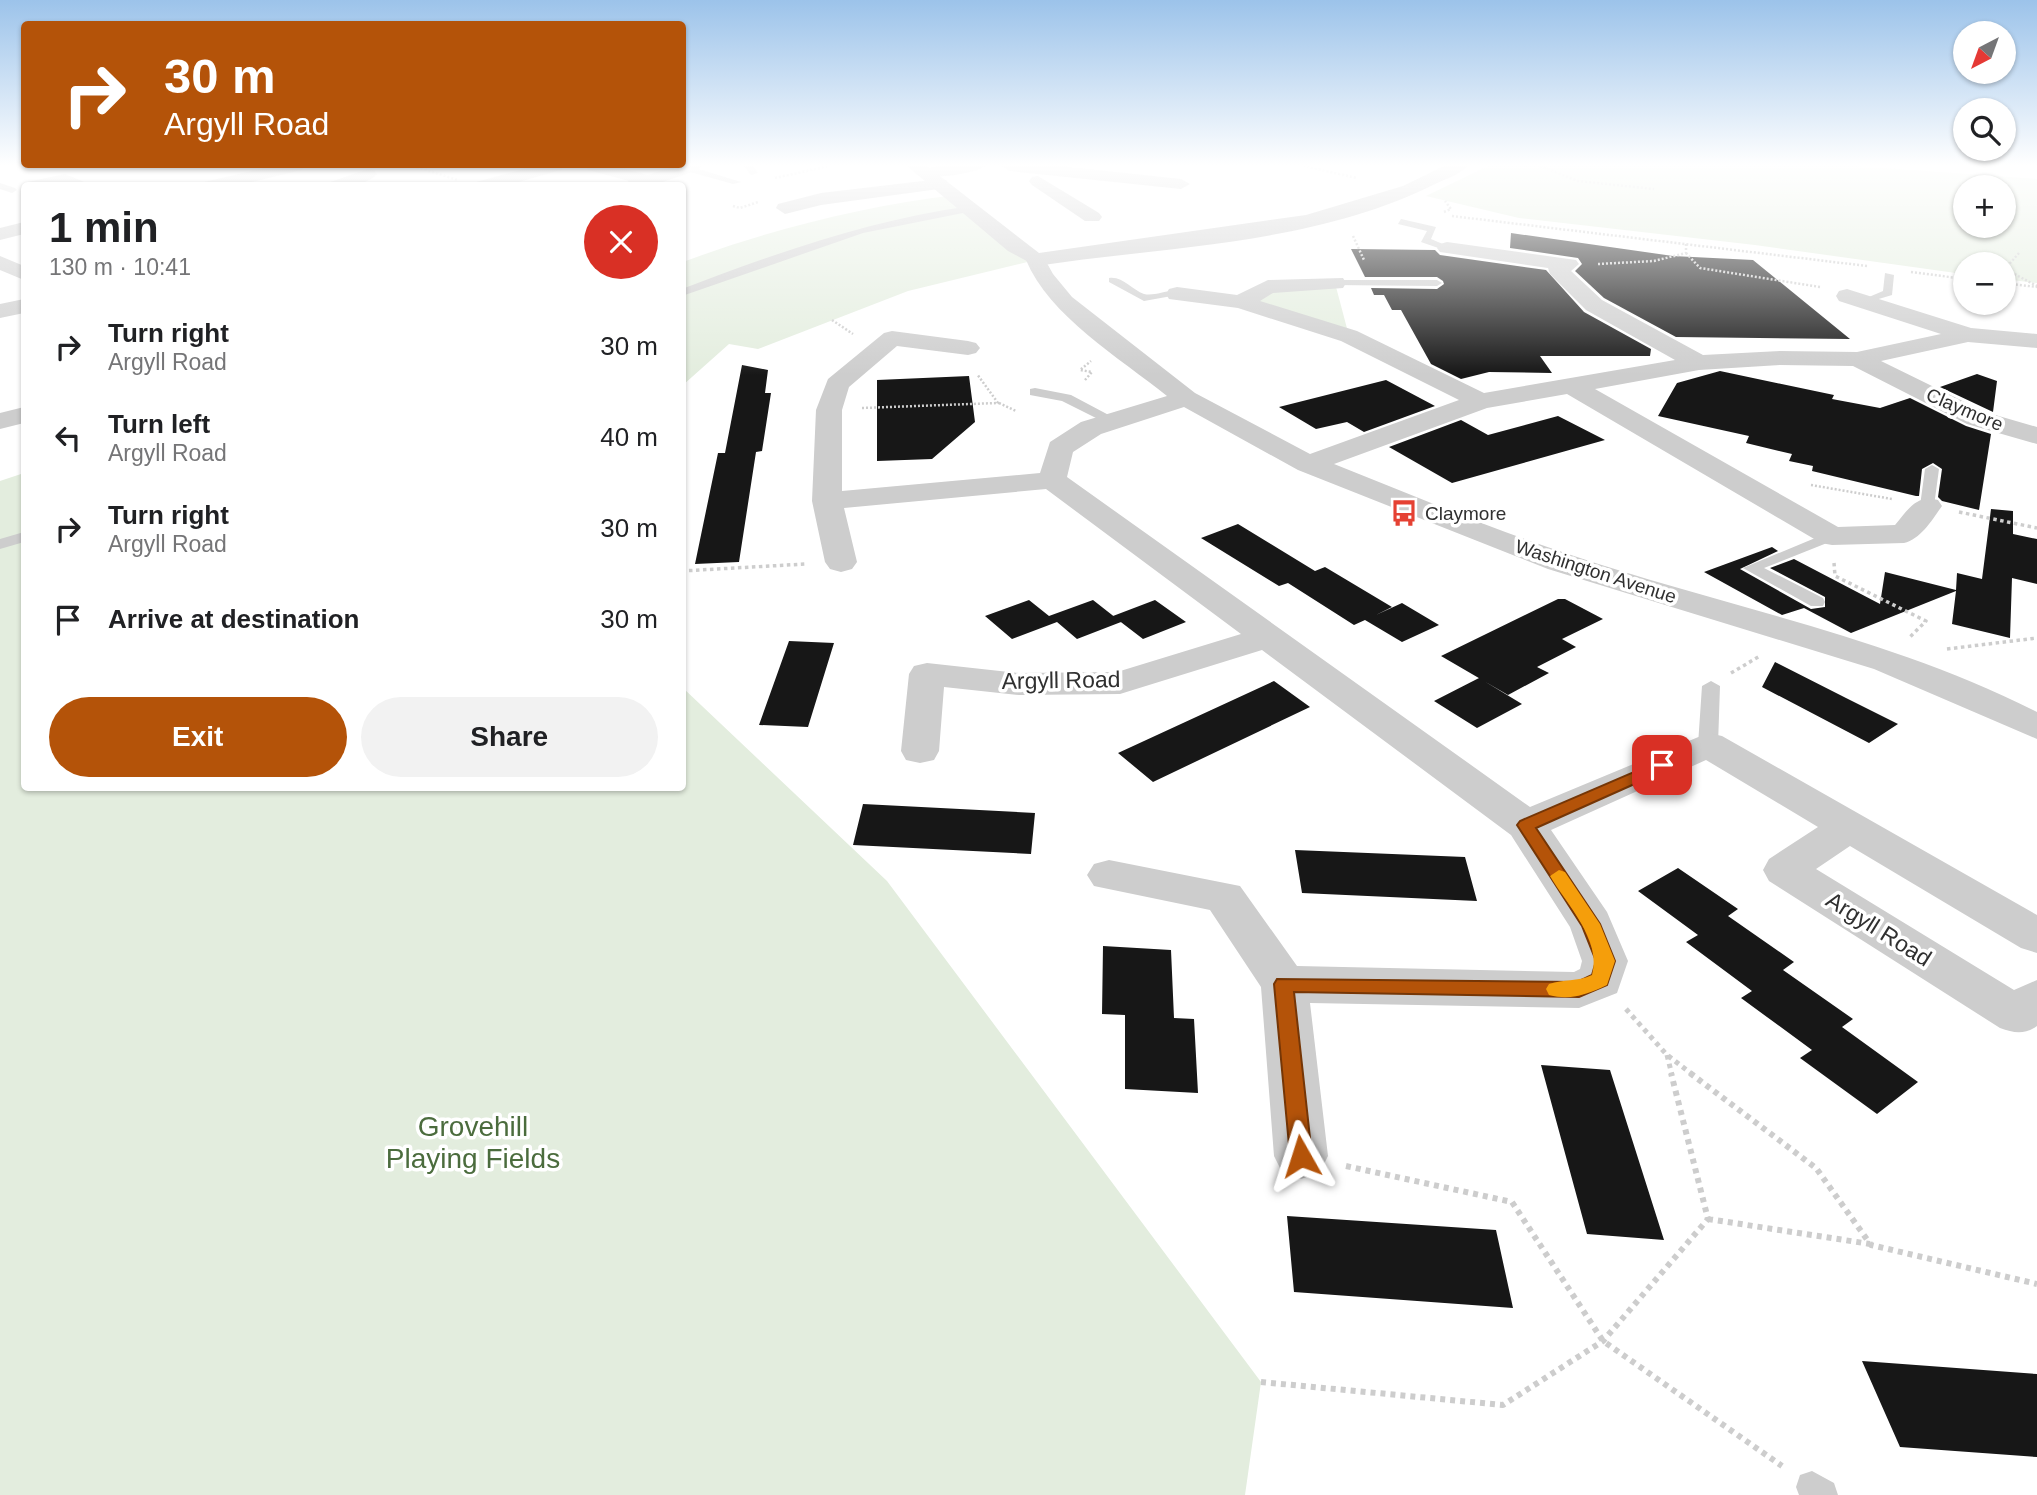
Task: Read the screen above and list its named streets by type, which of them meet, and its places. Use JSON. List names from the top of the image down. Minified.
{"streets":{"street":["Claymore","Washington Avenue","Argyll Road"]},"crossings":[["Claymore","Washington Avenue"]],"parks":["Grovehill Playing Fields"],"places":{"bus stop":["Claymore"]},"north":"bottom left","page":{"map_buttons":["+","−"],"turn":["30 m","Argyll Road"],"heading":["1 min","130 m · 10:41"],"list":[{"name":"Turn right","note":"Argyll Road","value":"30 m"},{"name":"Turn left","note":"Argyll Road","value":"40 m"},{"name":"Turn right","note":"Argyll Road","value":"30 m"},{"name":"Arrive at destination","value":"30 m"}],"buttons":["Exit","Share"]}}
